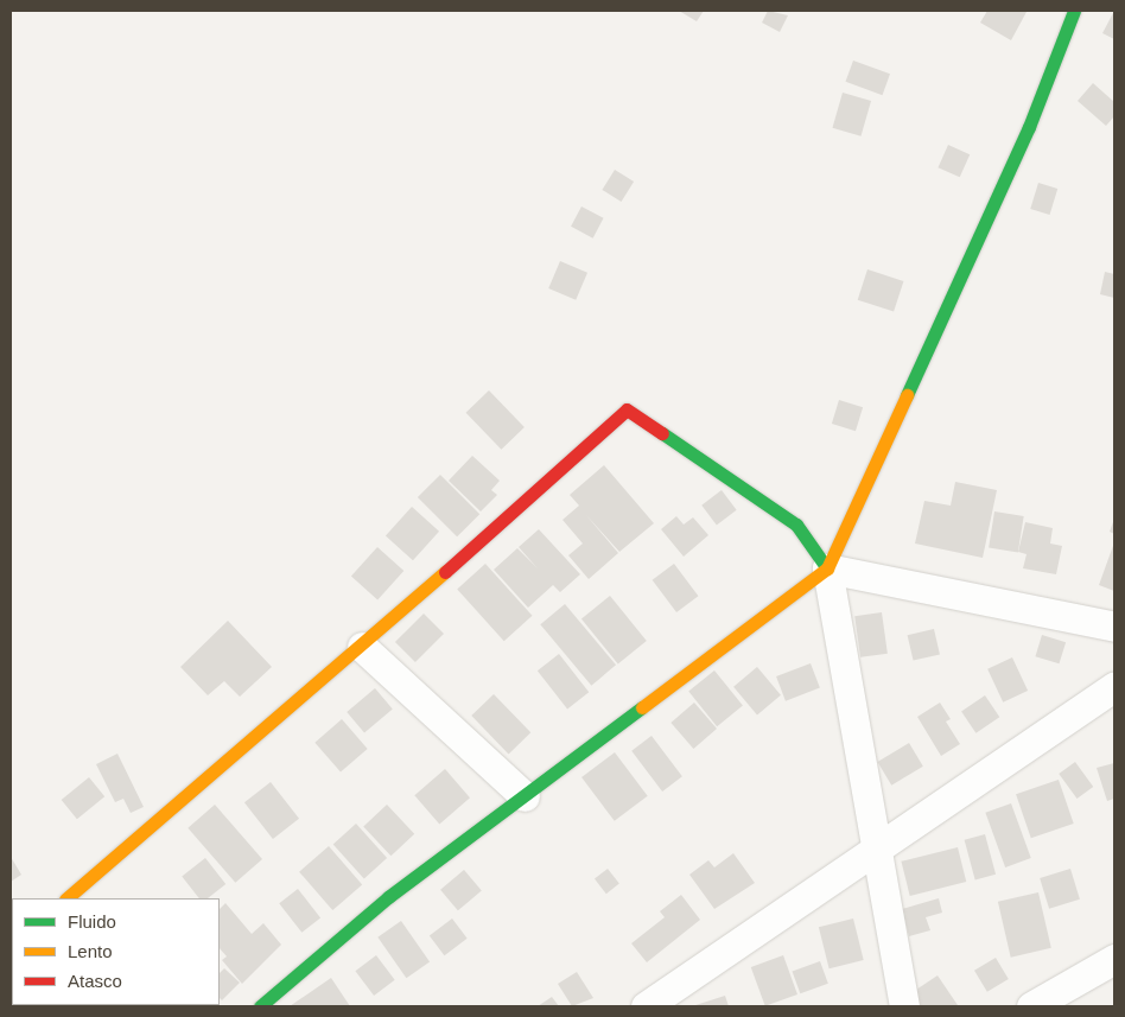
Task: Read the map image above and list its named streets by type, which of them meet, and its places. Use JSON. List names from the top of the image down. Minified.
{"legend":["Fluido","Lento","Atasco"]}
